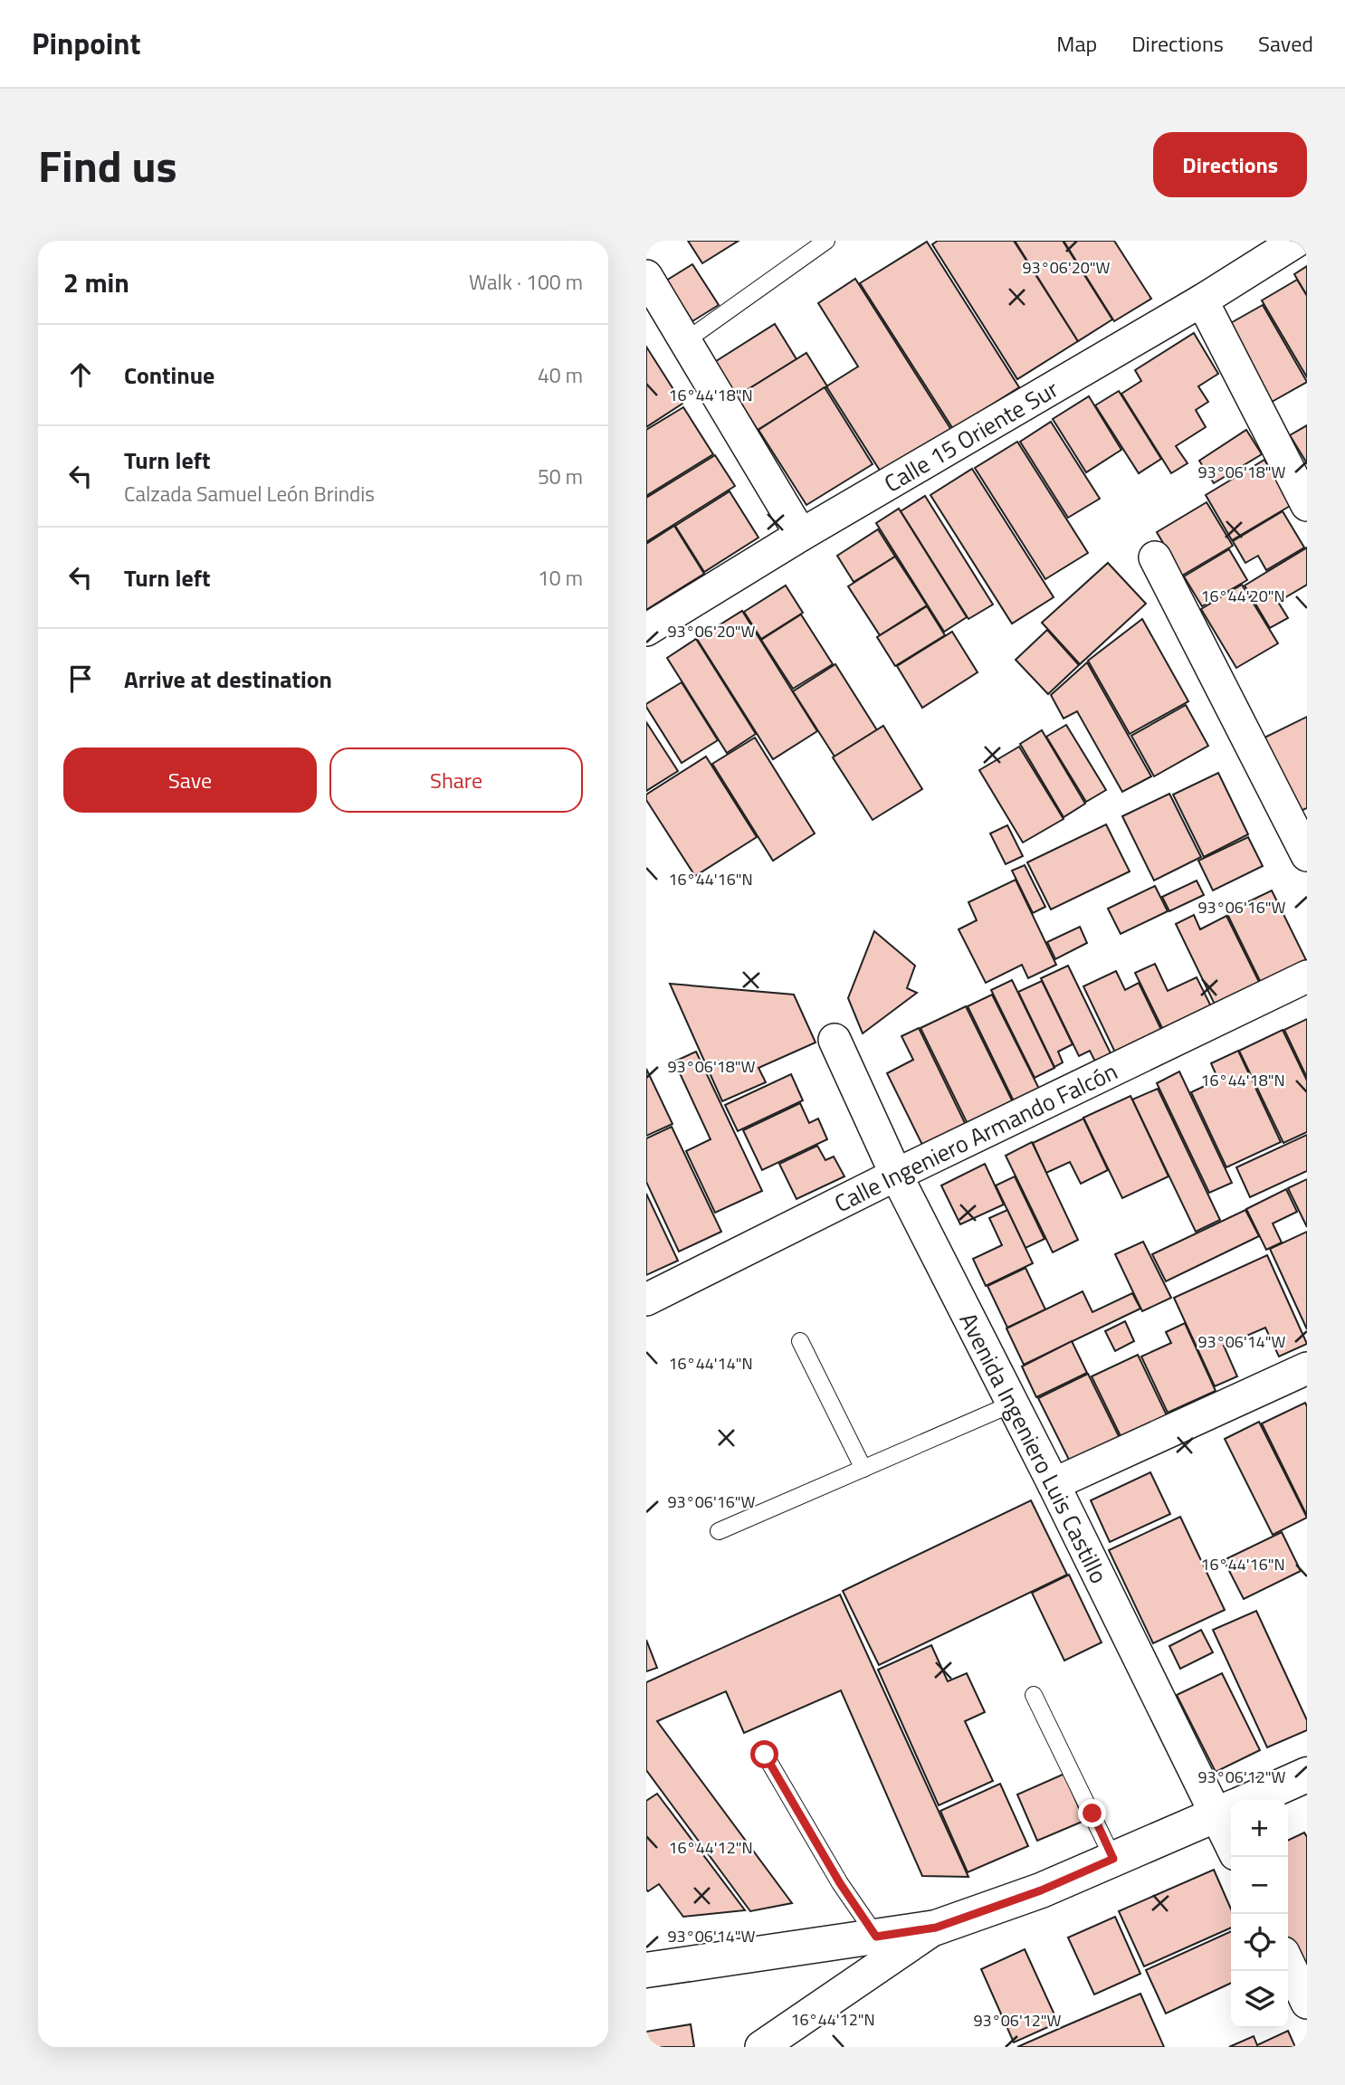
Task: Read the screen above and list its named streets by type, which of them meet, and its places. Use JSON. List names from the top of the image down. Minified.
{"streets":{"street":["Calle 15 Oriente Sur","Calle Ingeniero Armando Falcón","Avenida Ingeniero Luis Castillo"]},"crossings":[["Calle Ingeniero Armando Falcón","Avenida Ingeniero Luis Castillo"]],"page":{"header":"Pinpoint","nav":["Map","Directions","Saved"],"title":"Find us","buttons":["Directions",["Save","Share"]],"heading":["2 min","Walk · 100 m"],"list":[["Continue","40 m"],["Turn left","Calzada Samuel León Brindis","50 m"],["Turn left","10 m"],"Arrive at destination"],"map_buttons":["+","−"]},"coordinates":["93°06'20\"W","16°44'18\"N","93°06'18\"W","16°44'20\"N","16°44'16\"N","93°06'16\"W","93°06'14\"W","16°44'14\"N","93°06'12\"W","16°44'12\"N"]}
